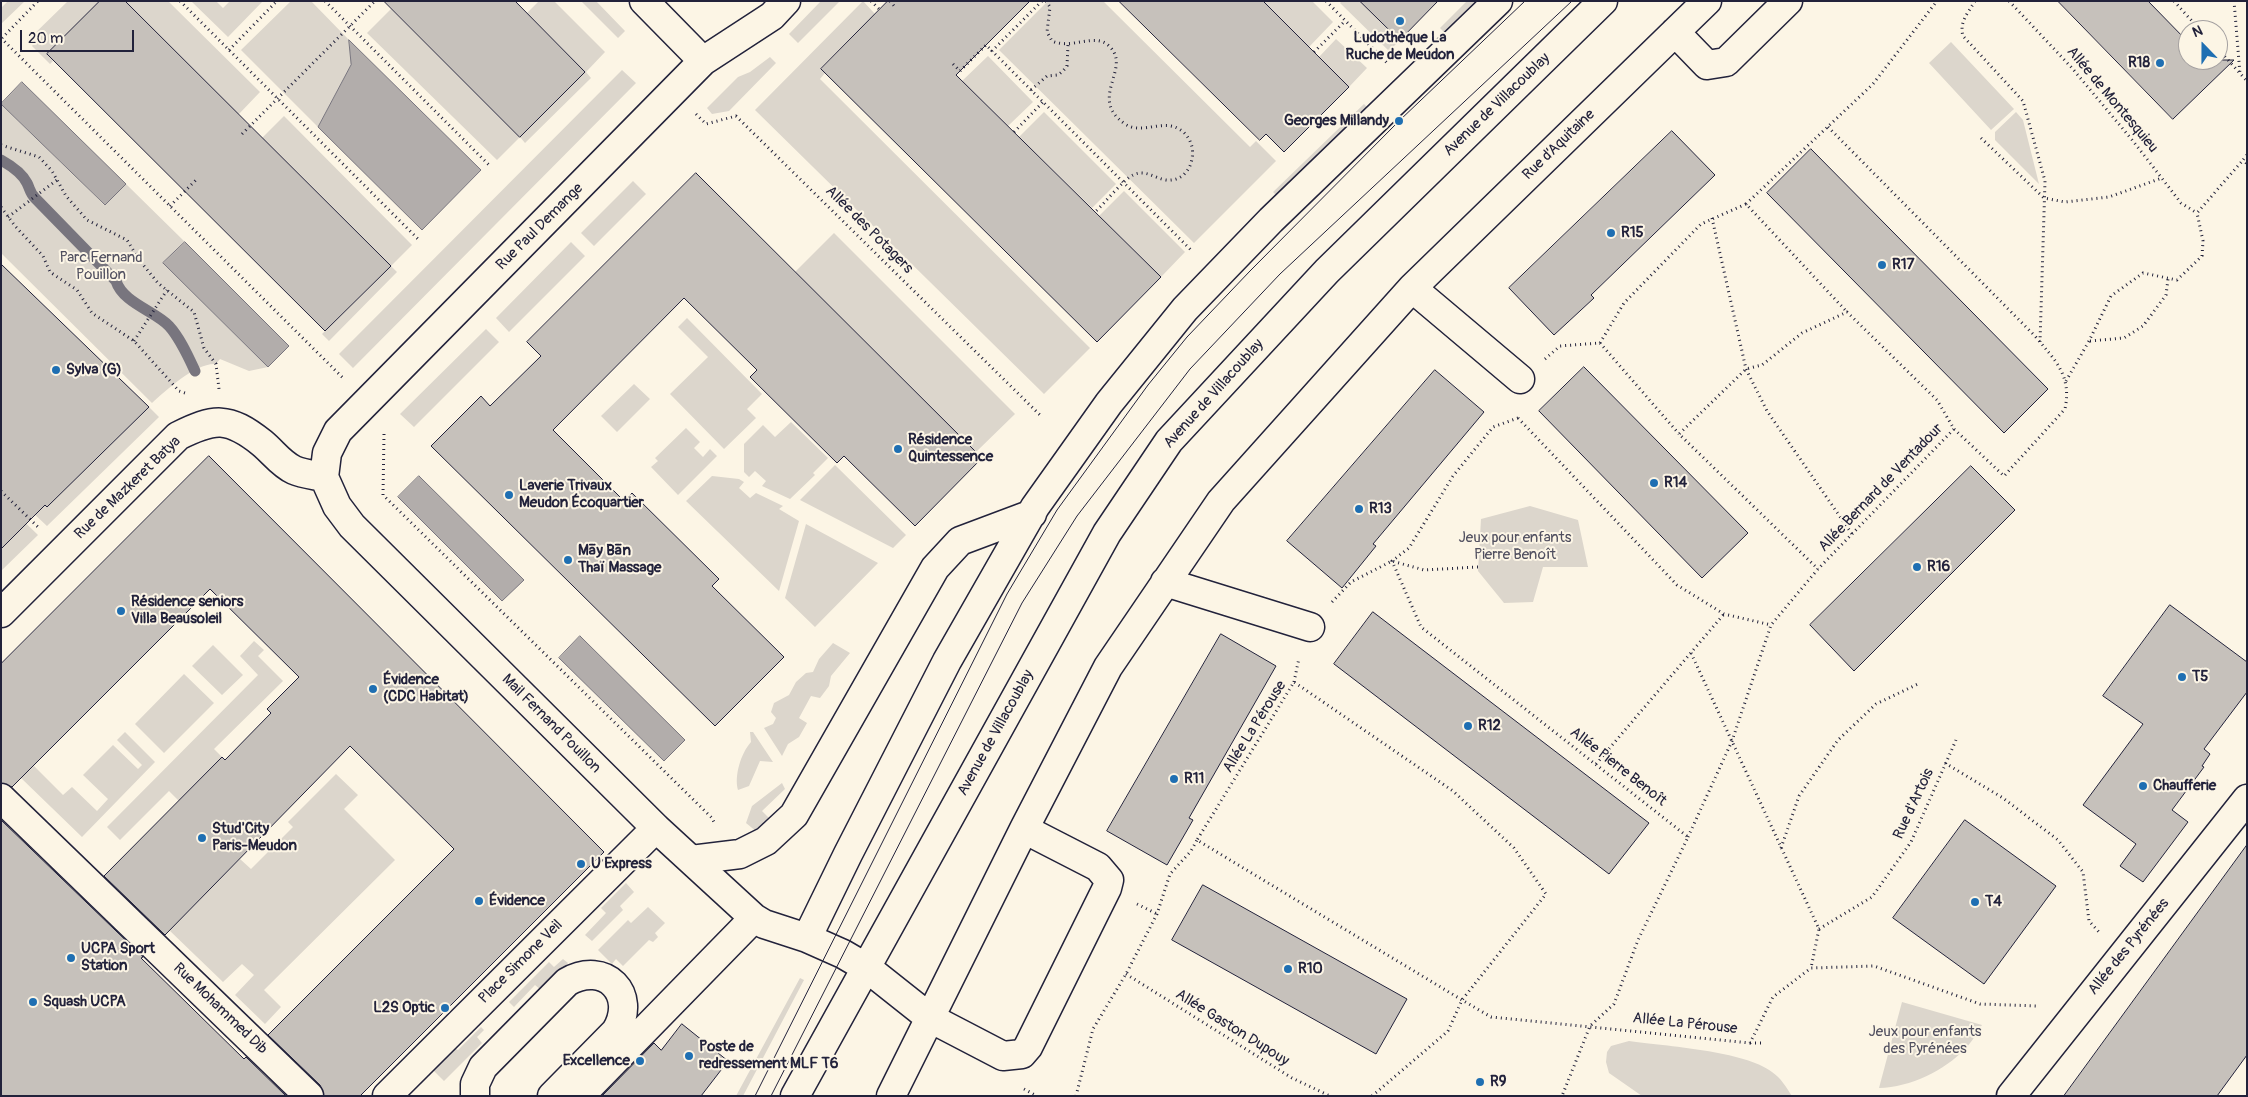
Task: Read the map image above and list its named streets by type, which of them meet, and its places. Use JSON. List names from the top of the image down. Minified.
{"streets":{"street":["Avenue de Villacoublay","Rue d’Aquitaine","Rue Paul Demange","Rue de Mazkeret Batya","Mail Fernand Pouillon","Allée des Pyrénées","Place Simone Veil","Rue Mohammed Dib"],"path":["Allée de Montesquieu","Allée des Potagers","Allée Bernard de Ventadour","Allée La Pérouse","Allée Pierre Benoît","Rue d'Artois","Allée Gaston Dupouy"]},"crossings":[["Rue Paul Demange","Allée des Potagers"],["Rue Paul Demange","Mail Fernand Pouillon"],["Mail Fernand Pouillon","Place Simone Veil"]],"parks":["Parc Fernand Pouillon","Jeux pour enfants Pierre Benoît","Jeux pour enfants des Pyrénées"],"places":["Ludothèque La Ruche de Meudon","R18","Georges Millandy","R15","R17","Sylva (G)","Résidence Quintessence","R14","Laverie Trivaux Meudon Écoquartier","R13","Māy Bān Thaï Massage","R16","Résidence seniors Villa Beausoleil","T5","Évidence (CDC Habitat)","R12","R11","Chaufferie","Stud'City Paris-Meudon","U Express","Évidence","T4","UCPA Sport Station","R10","Squash UCPA","L2S Optic","Poste de redressement MLF T6","Excellence","R9"],"scale_bar":"20 m","north":"top"}
